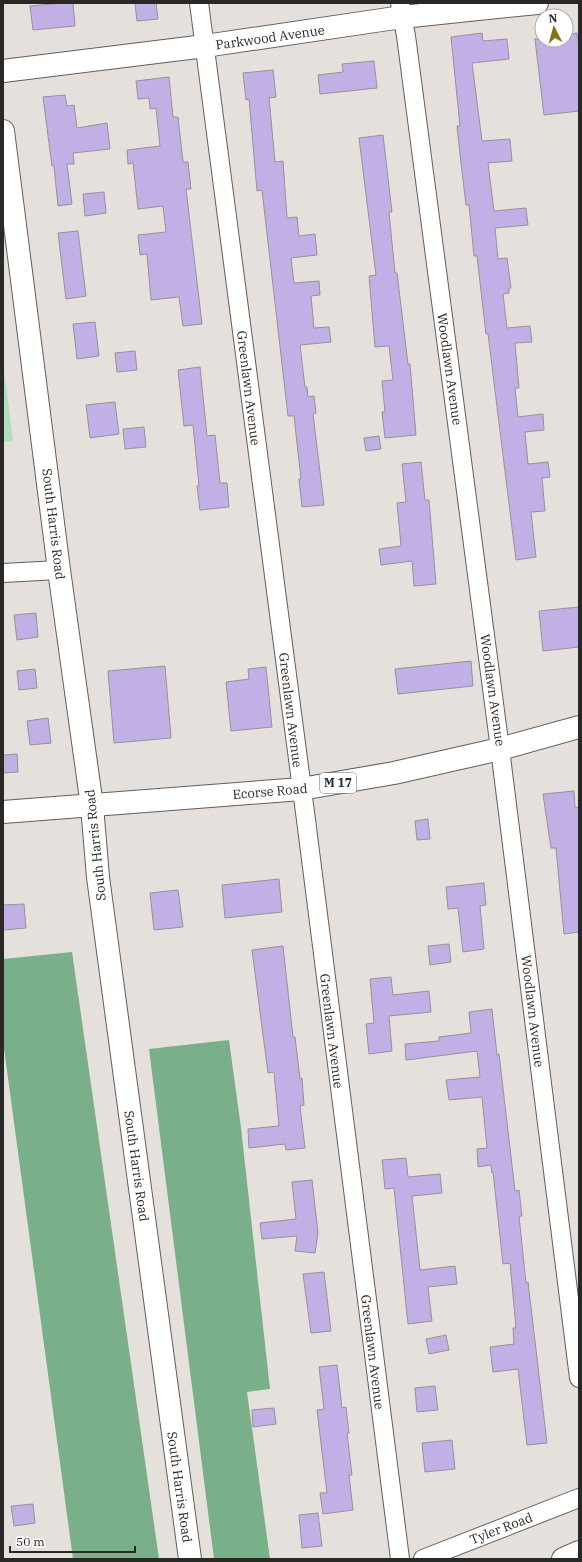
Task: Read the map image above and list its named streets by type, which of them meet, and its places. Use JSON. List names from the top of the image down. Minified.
{"streets":{"main road":["Parkwood Avenue","South Harris Road","M 17","Ecorse Road"],"street":["Woodlawn Avenue","Greenlawn Avenue","Tyler Road"]},"crossings":[["Parkwood Avenue","Woodlawn Avenue"],["Parkwood Avenue","Greenlawn Avenue"],["Woodlawn Avenue","Ecorse Road"],["Greenlawn Avenue","Ecorse Road"],["South Harris Road","Ecorse Road"]],"scale_bar":"50 m","north":"top"}
